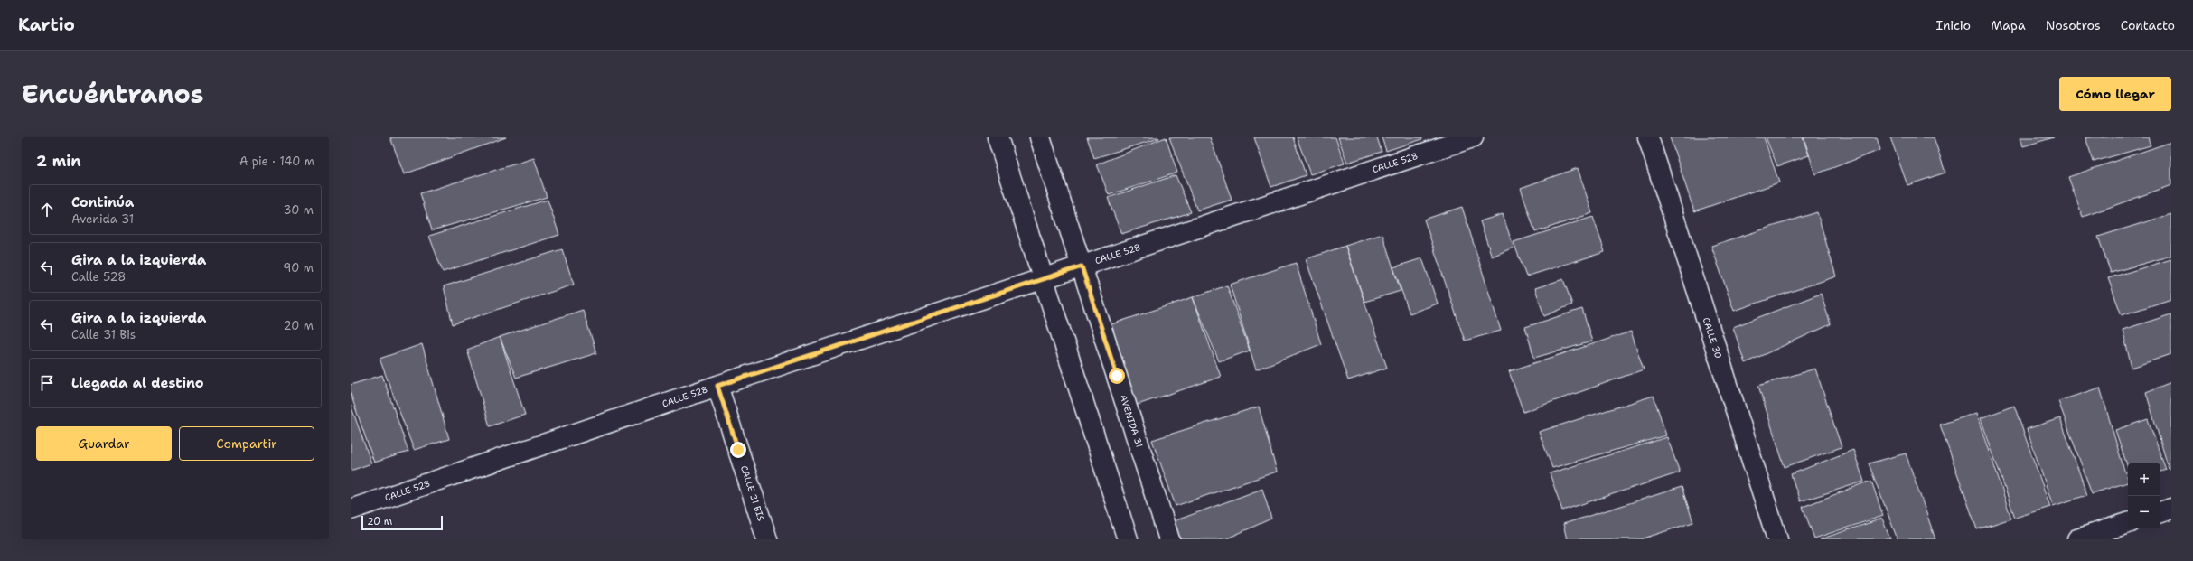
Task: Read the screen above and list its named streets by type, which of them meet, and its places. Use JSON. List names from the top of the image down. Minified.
{"streets":{"street":["CALLE 528","CALLE 30","AVENIDA 31","CALLE 31 BIS"]},"crossings":[["CALLE 528","AVENIDA 31"],["CALLE 528","CALLE 31 BIS"]],"scale_bar":"20 m","page":{"header":"Kartio","nav":["Inicio","Mapa","Nosotros","Contacto"],"title":"Encuéntranos","buttons":["Cómo llegar",["Guardar","Compartir"]],"heading":["2 min","A pie · 140 m"],"list":[["Continúa","Avenida 31","30 m"],["Gira a la izquierda","Calle 528","90 m"],["Gira a la izquierda","Calle 31 Bis","20 m"],"Llegada al destino"],"map_buttons":["+","−"],"scale":"20 m"}}
